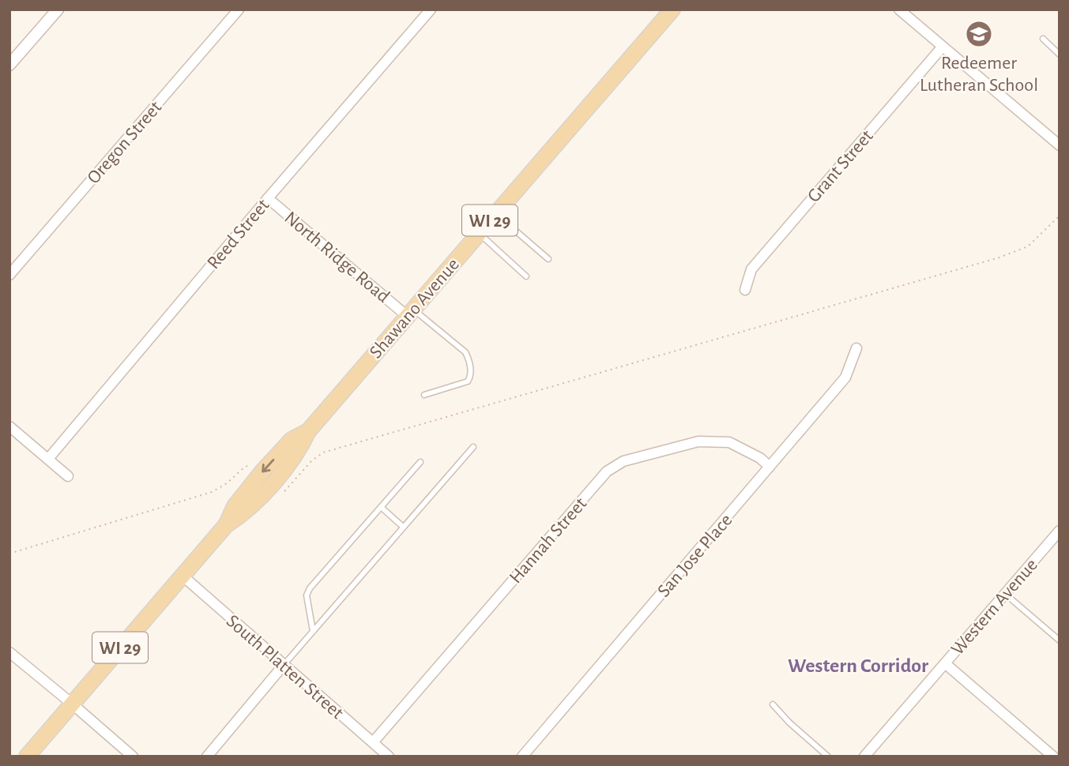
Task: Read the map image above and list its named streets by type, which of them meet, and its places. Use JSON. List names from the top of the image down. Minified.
{"streets":{"main road":["WI 29","Shawano Avenue"],"street":["Oregon Street","Grant Street","Reed Street","North Ridge Road","Hannah Street","San Jose Place","Western Avenue","South Platten Street"]},"crossings":[["Reed Street","North Ridge Road"],["North Ridge Road","Shawano Avenue"],["Shawano Avenue","South Platten Street"],["Hannah Street","San Jose Place"],["Hannah Street","South Platten Street"]],"districts":["Western Corridor"],"places":{"school or university":["Redeemer Lutheran School"]}}
